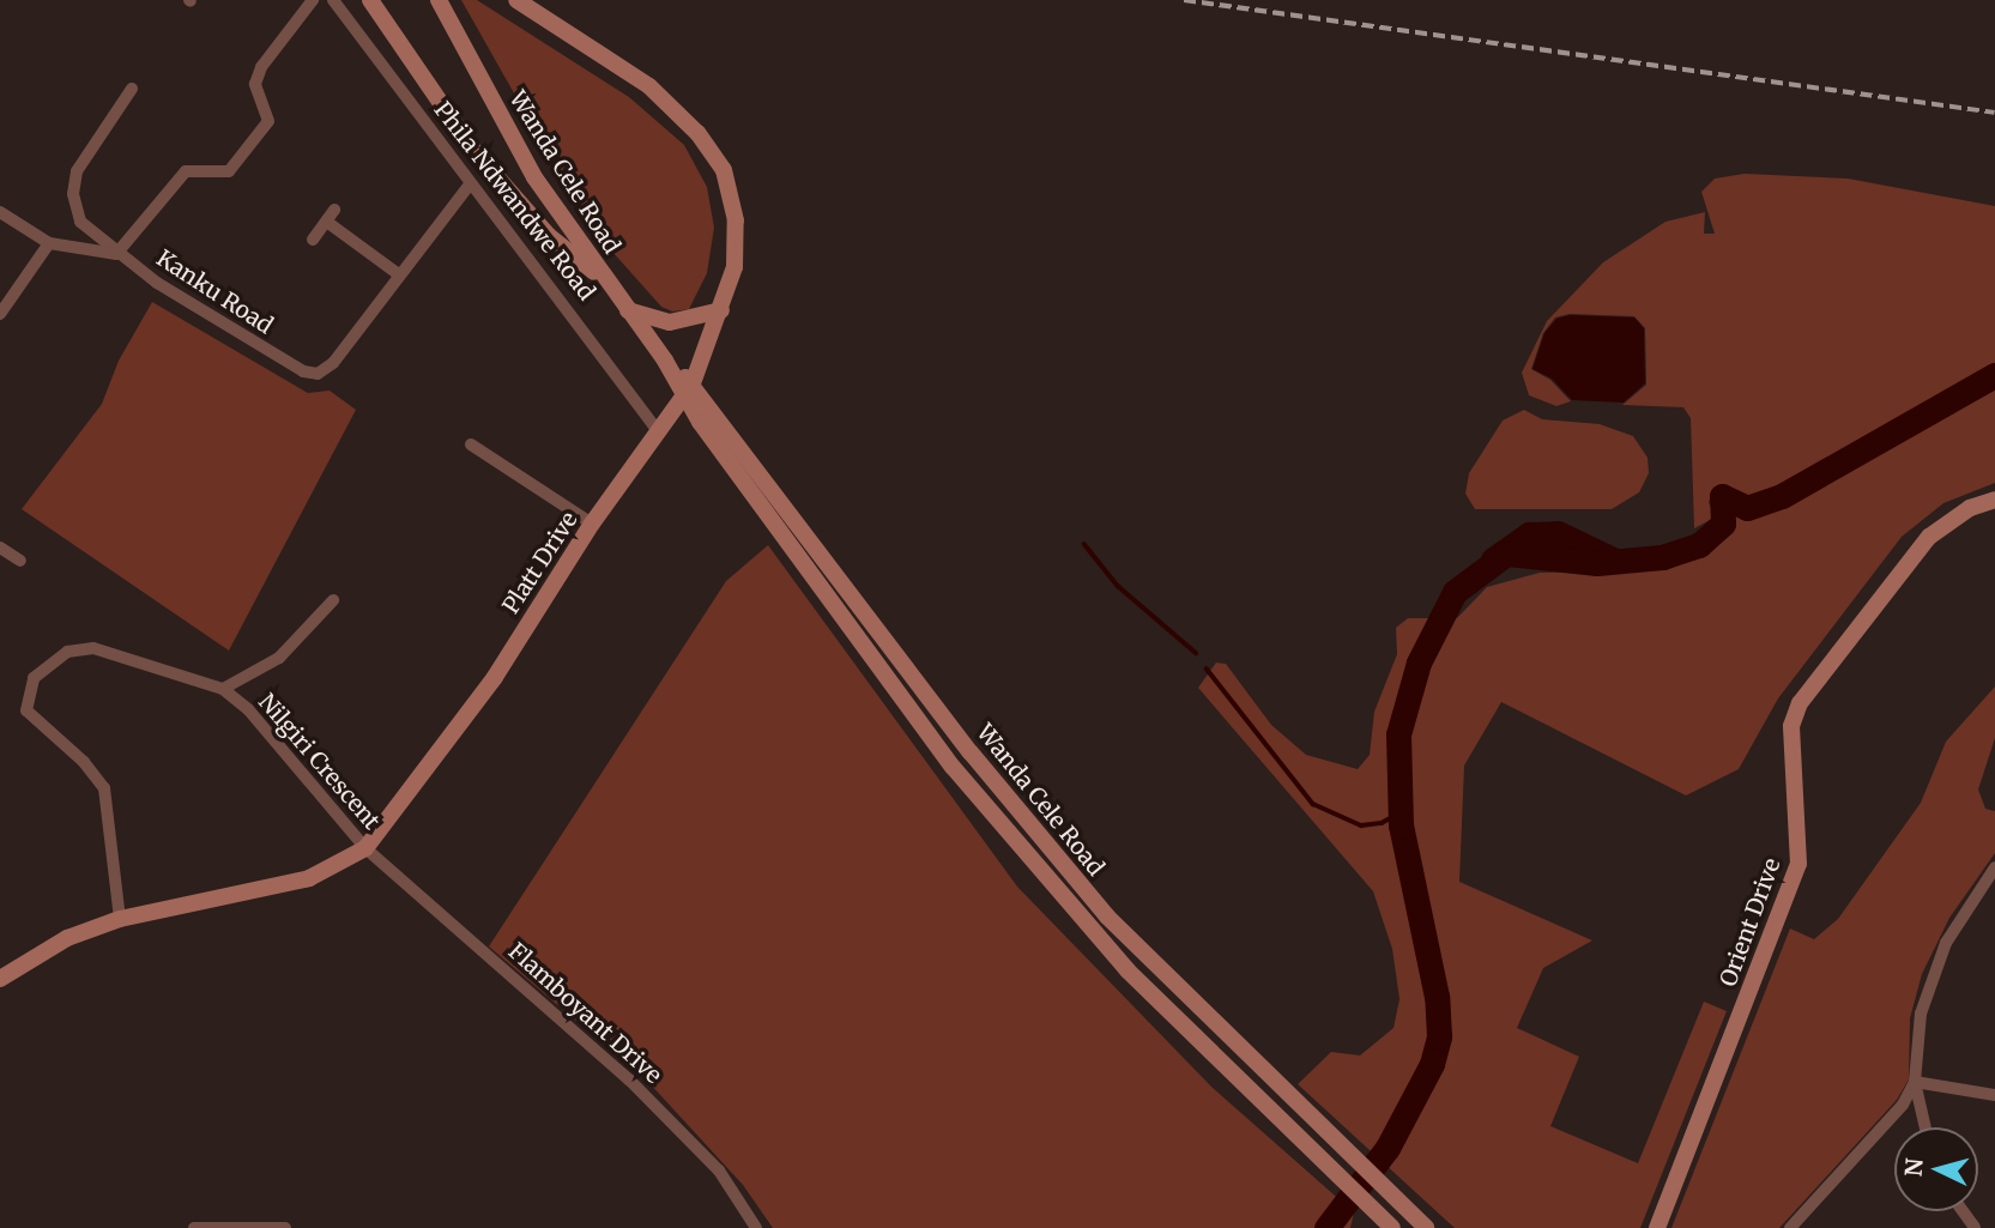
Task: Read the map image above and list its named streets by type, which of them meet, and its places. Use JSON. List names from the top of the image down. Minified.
{"streets":{"main road":["Wanda Cele Road","Phila Ndwandwe Road","Platt Drive","Orient Drive"],"street":["Kanku Road","Nilgiri Crescent","Flamboyant Drive"]},"crossings":[["Wanda Cele Road","Phila Ndwandwe Road"],["Wanda Cele Road","Platt Drive"],["Phila Ndwandwe Road","Platt Drive"],["Platt Drive","Nilgiri Crescent"],["Platt Drive","Flamboyant Drive"],["Nilgiri Crescent","Flamboyant Drive"]],"north":"left"}
